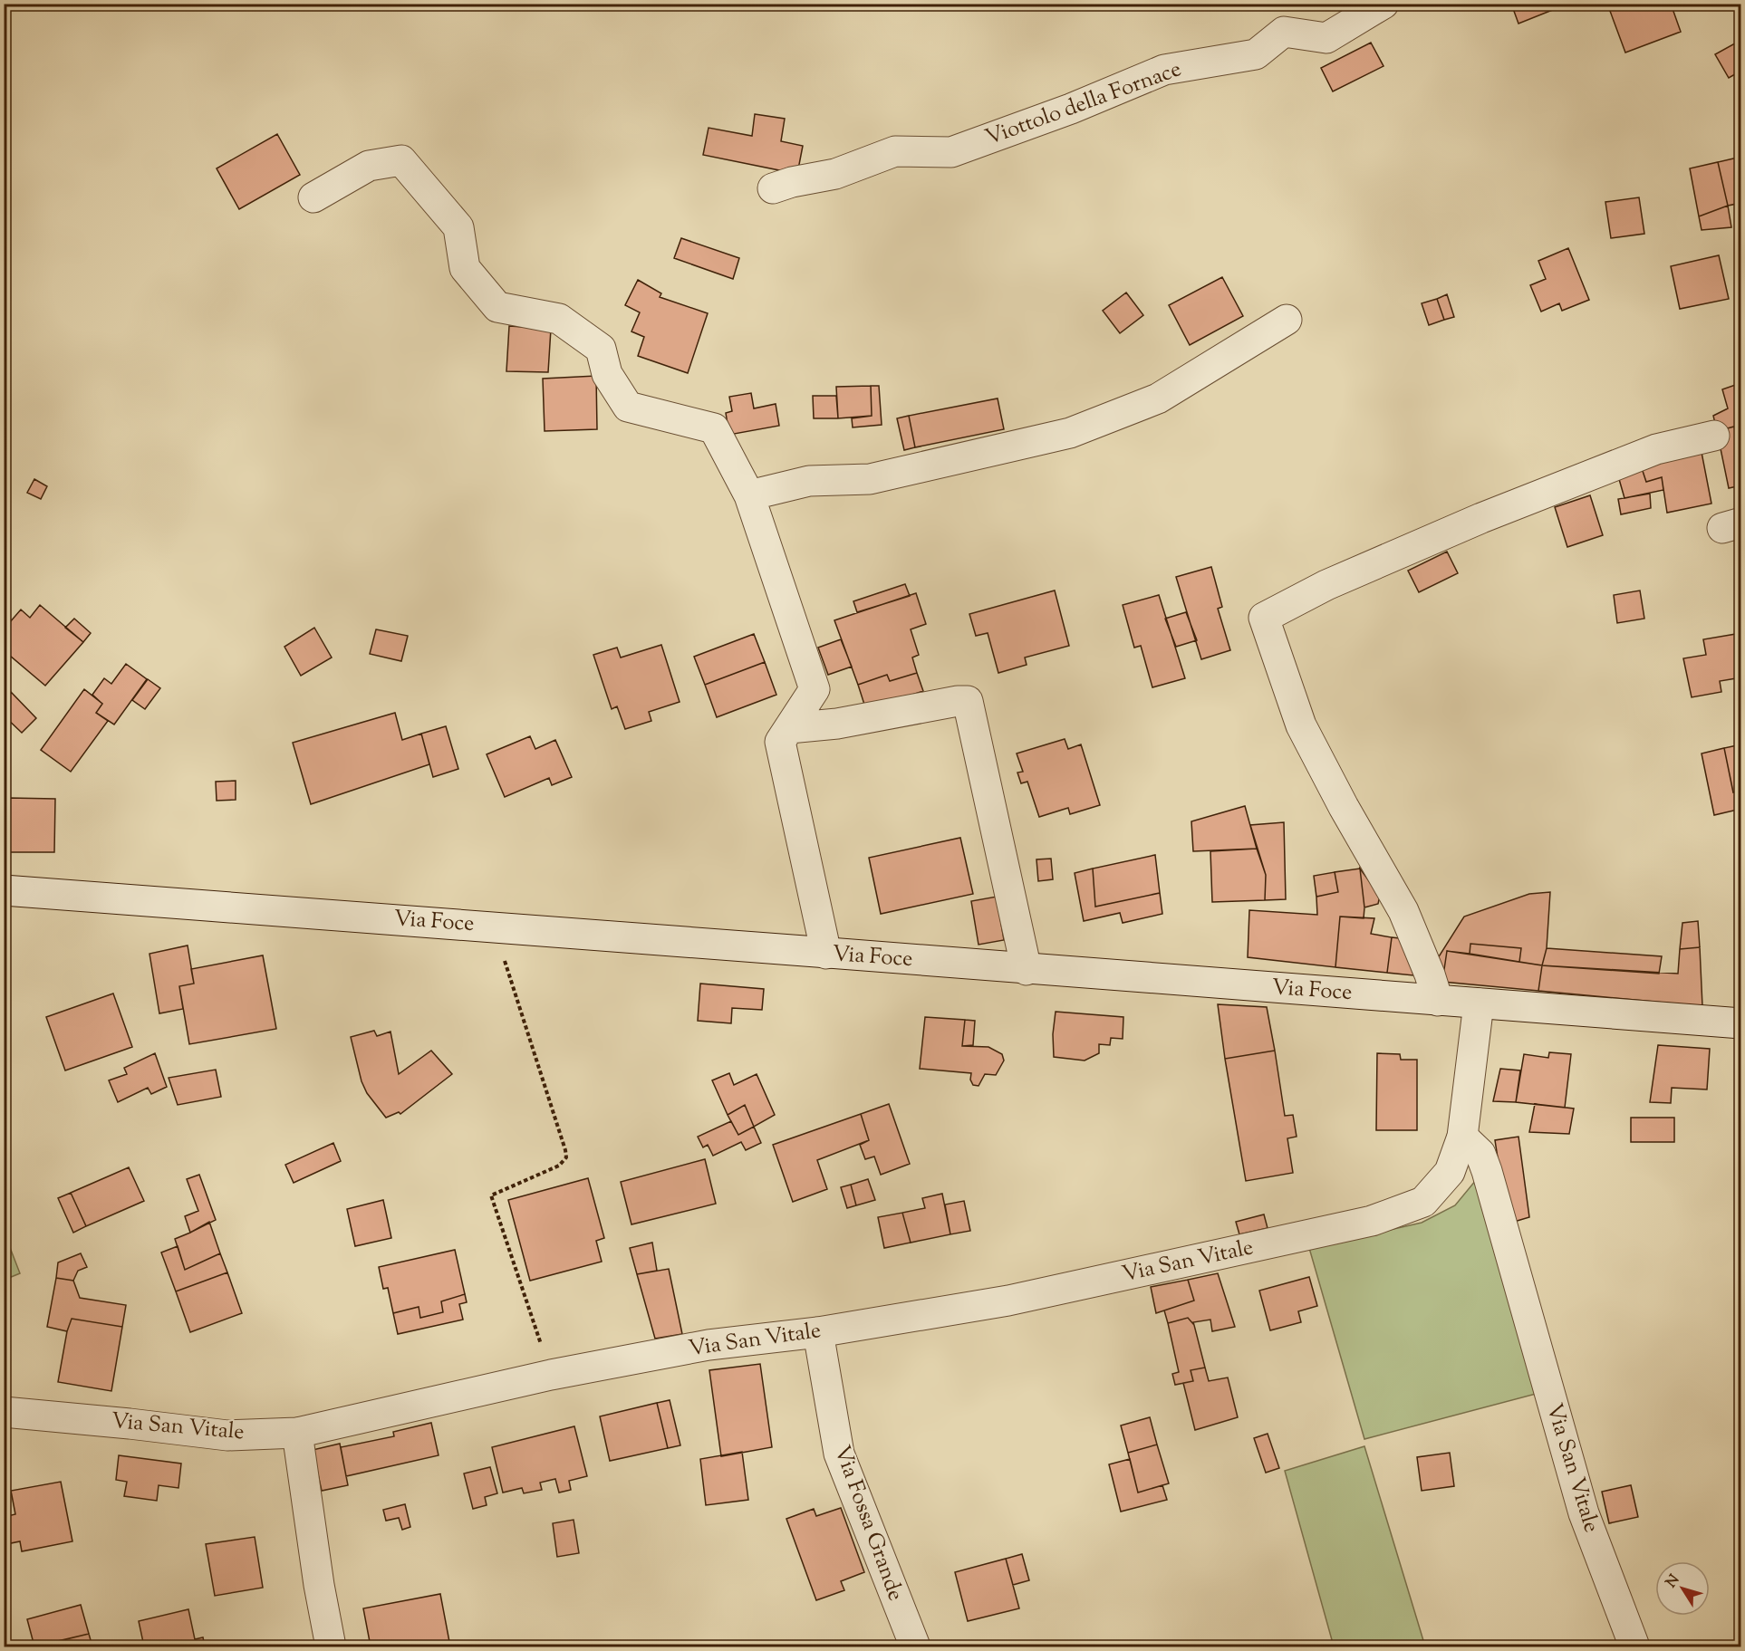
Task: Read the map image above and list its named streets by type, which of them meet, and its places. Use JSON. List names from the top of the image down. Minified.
{"streets":{"street":["Viottolo della Fornace","Via Foce","Via San Vitale","Via Fossa Grande"]},"crossings":[["Via Foce","Via San Vitale"],["Via San Vitale","Via Fossa Grande"]],"north":"top left"}
